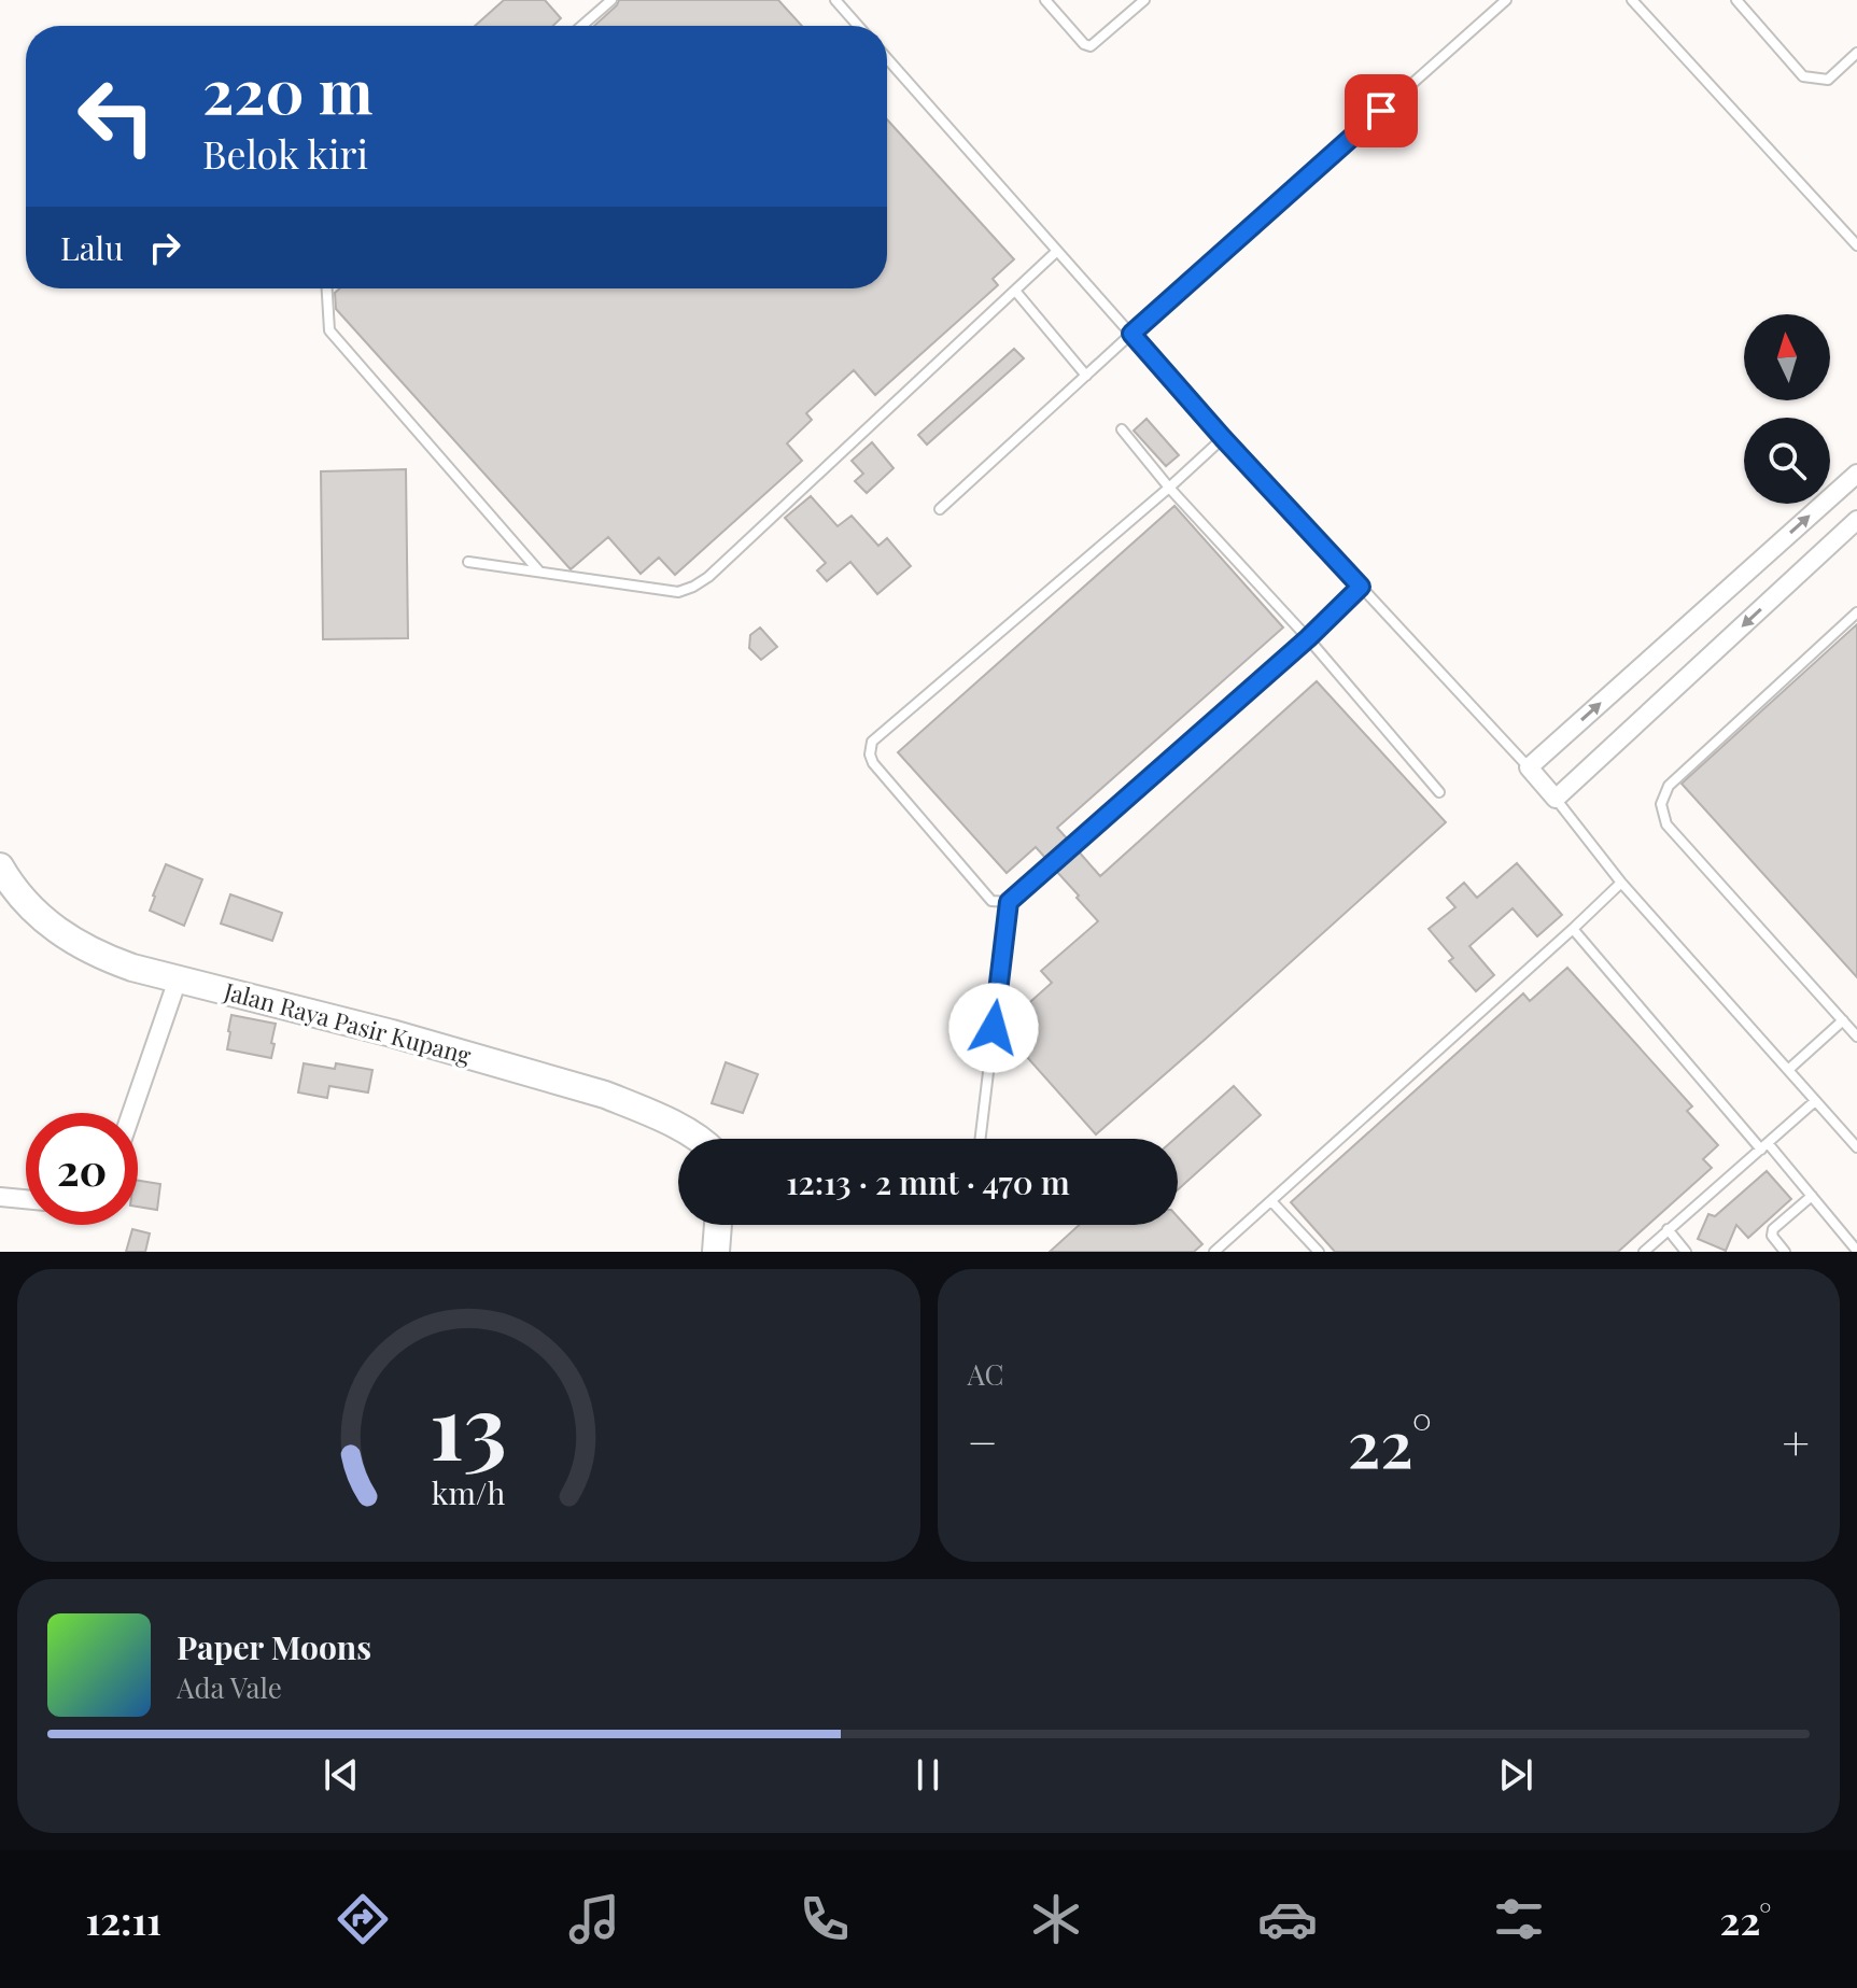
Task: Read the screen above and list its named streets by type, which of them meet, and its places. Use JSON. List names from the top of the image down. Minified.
{"streets":{"street":["Jalan Raya Pasir Kupang"]},"north":"top","page":{"turn":["220 m","Belok kiri"],"then":"Lalu","limit":"20","trip":"12:13 · 2 mnt · 470 m","tile":"AC","heat":["−","22°","+"],"song":["Paper Moons","Ada Vale"],"tabs":["12:11","22°"],"gauge":["13","km/h"]}}
